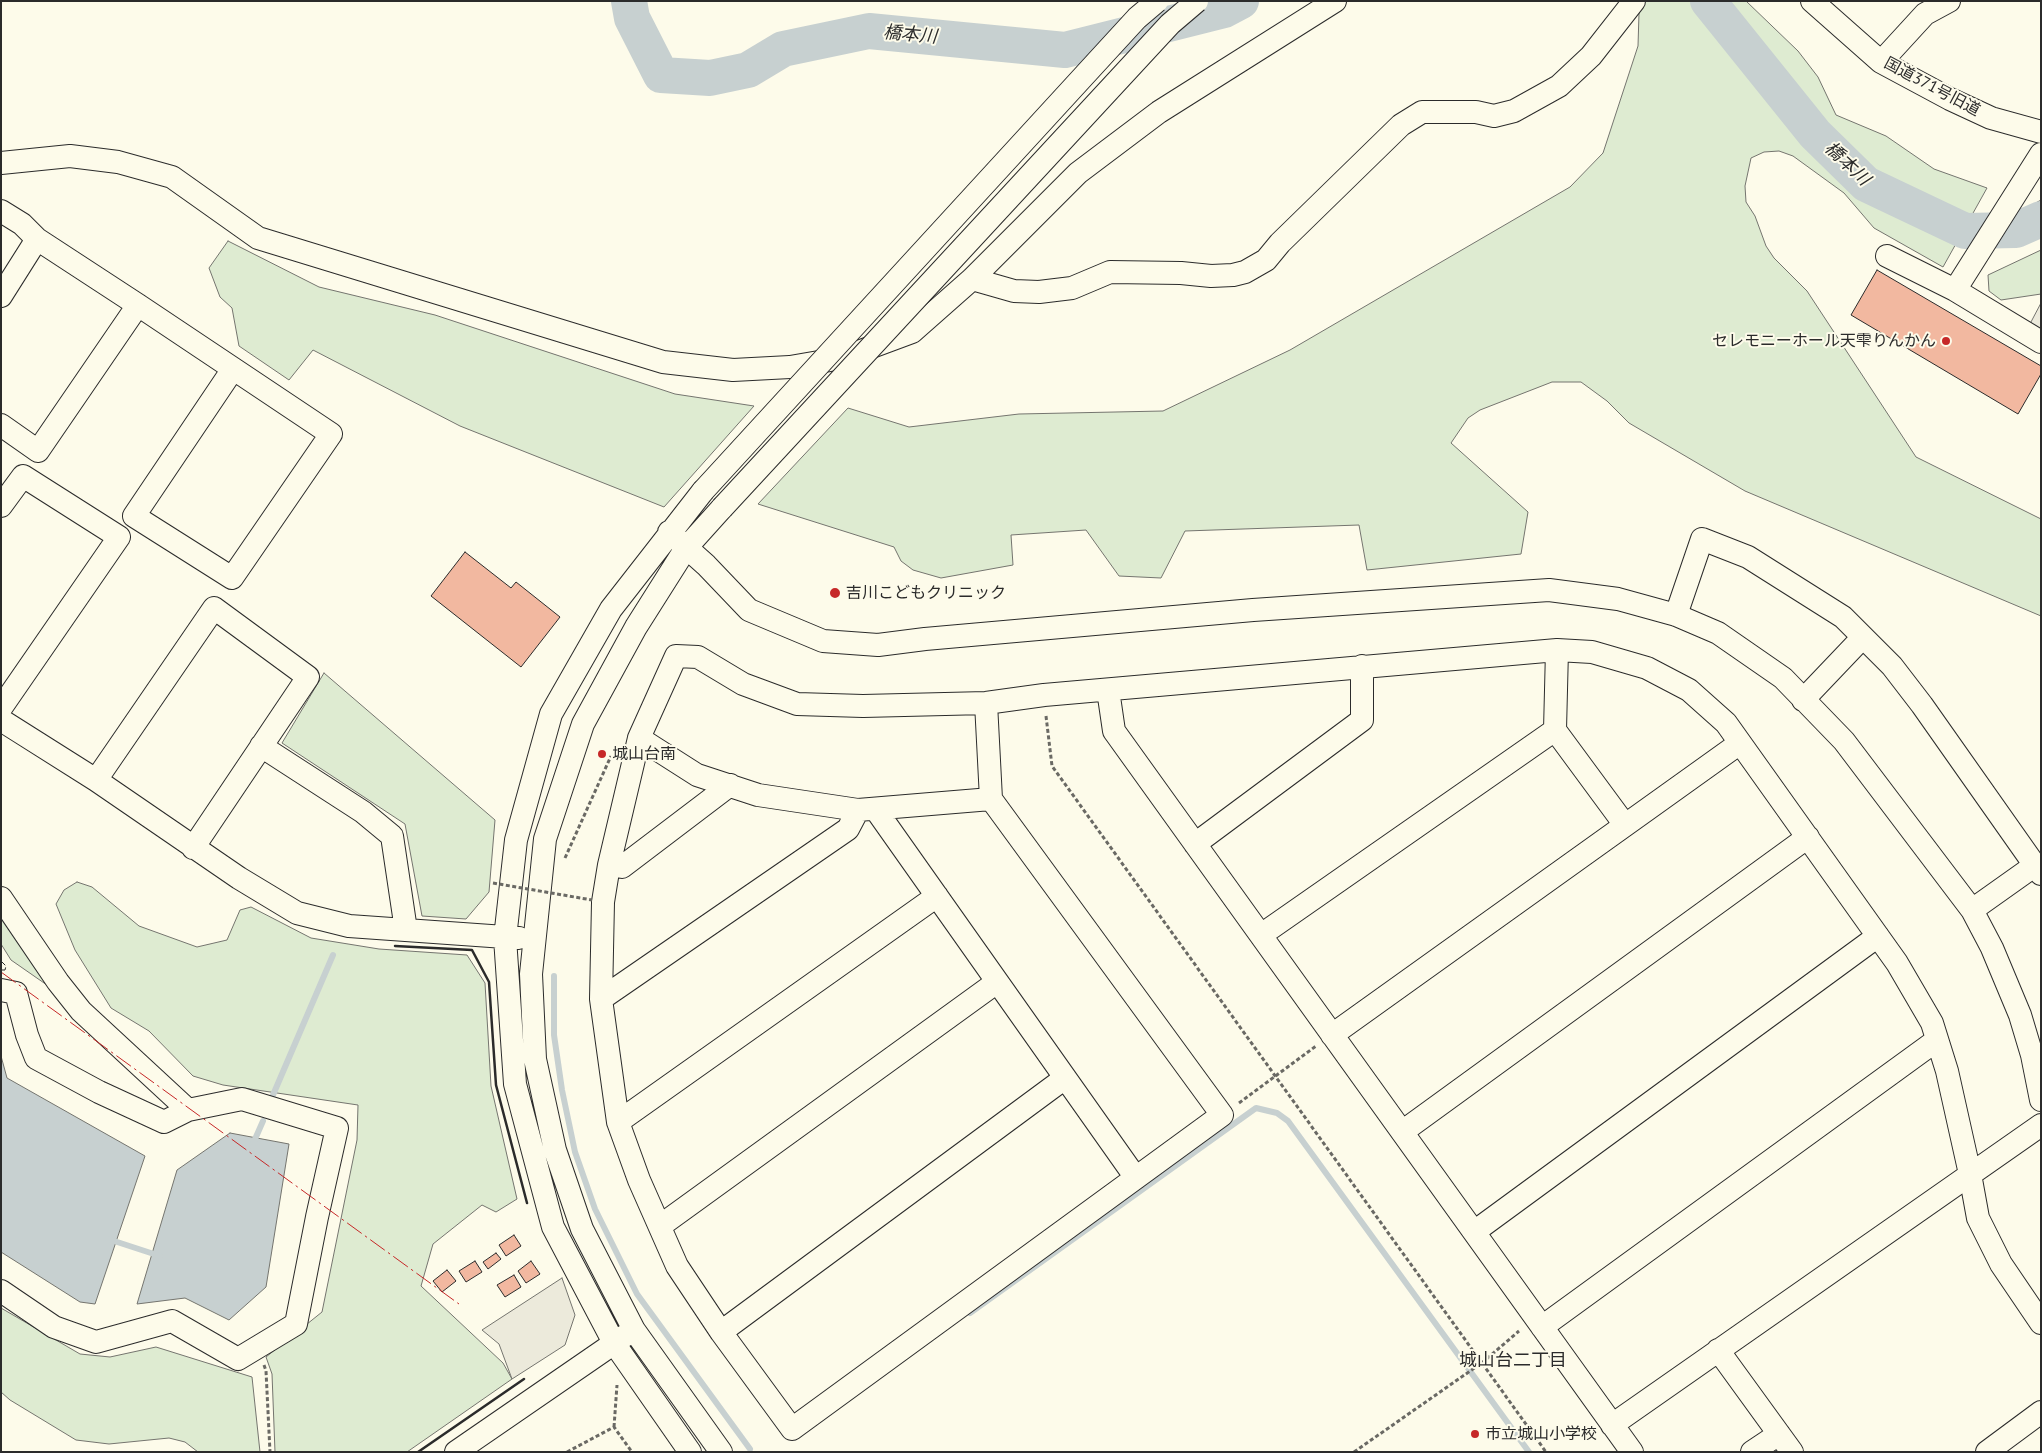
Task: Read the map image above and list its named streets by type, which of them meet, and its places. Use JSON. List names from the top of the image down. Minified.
{"streets":{"street":["国道371号旧道"]},"districts":["城山台二丁目"],"water":["橋本川"],"places":["セレモニーホール天雫りんかん","吉川こどもクリニック","城山台南","市立城山小学校"]}
